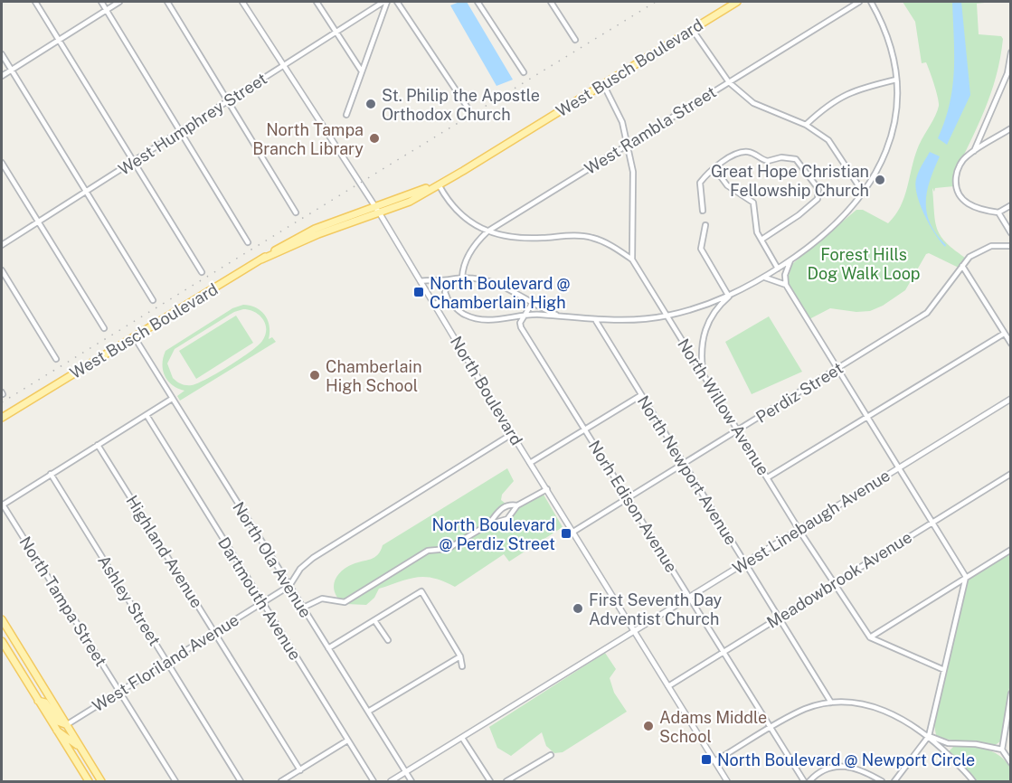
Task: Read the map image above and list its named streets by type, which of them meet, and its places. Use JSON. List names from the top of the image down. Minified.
{"streets":{"main road":["West Busch Boulevard"],"street":["West Humphrey Street","West Rambla Street","North Boulevard","Perdiz Street","North Willow Avenue","North Newport Avenue","Norh Edison Avenue","West Linebaugh Avenue","Highland Avenue","North Ola Avenue","Meadowbrook Avenue","Dartmouth Avenue","Ashley Street","North Tampa Street","West Floriland Avenue"]},"crossings":[["West Busch Boulevard","North Boulevard"],["West Busch Boulevard","North Ola Avenue"],["West Humphrey Street","North Boulevard"],["North Boulevard","Perdiz Street"],["North Boulevard","West Linebaugh Avenue"],["North Boulevard","Meadowbrook Avenue"],["North Boulevard","West Floriland Avenue"],["Perdiz Street","North Willow Avenue"],["Perdiz Street","North Newport Avenue"],["Perdiz Street","Norh Edison Avenue"],["North Willow Avenue","West Linebaugh Avenue"],["North Willow Avenue","Meadowbrook Avenue"],["North Newport Avenue","West Linebaugh Avenue"],["North Newport Avenue","Meadowbrook Avenue"],["Norh Edison Avenue","West Linebaugh Avenue"],["Norh Edison Avenue","Meadowbrook Avenue"],["West Linebaugh Avenue","North Ola Avenue"],["Highland Avenue","West Floriland Avenue"],["North Ola Avenue","West Floriland Avenue"],["Dartmouth Avenue","West Floriland Avenue"],["Ashley Street","West Floriland Avenue"],["North Tampa Street","West Floriland Avenue"]],"parks":["Forest Hills Dog Walk Loop"],"places":{"other":["St. Philip the Apostle Orthodox Church","North Tampa Branch Library","Great Hope Christian Fellowship Church","Chamberlain High School","First Seventh Day Adventist Church","Adams Middle School"],"transit":["North Boulevard @ Chamberlain High","North Boulevard @ Perdiz Street","North Boulevard @ Newport Circle"]}}
